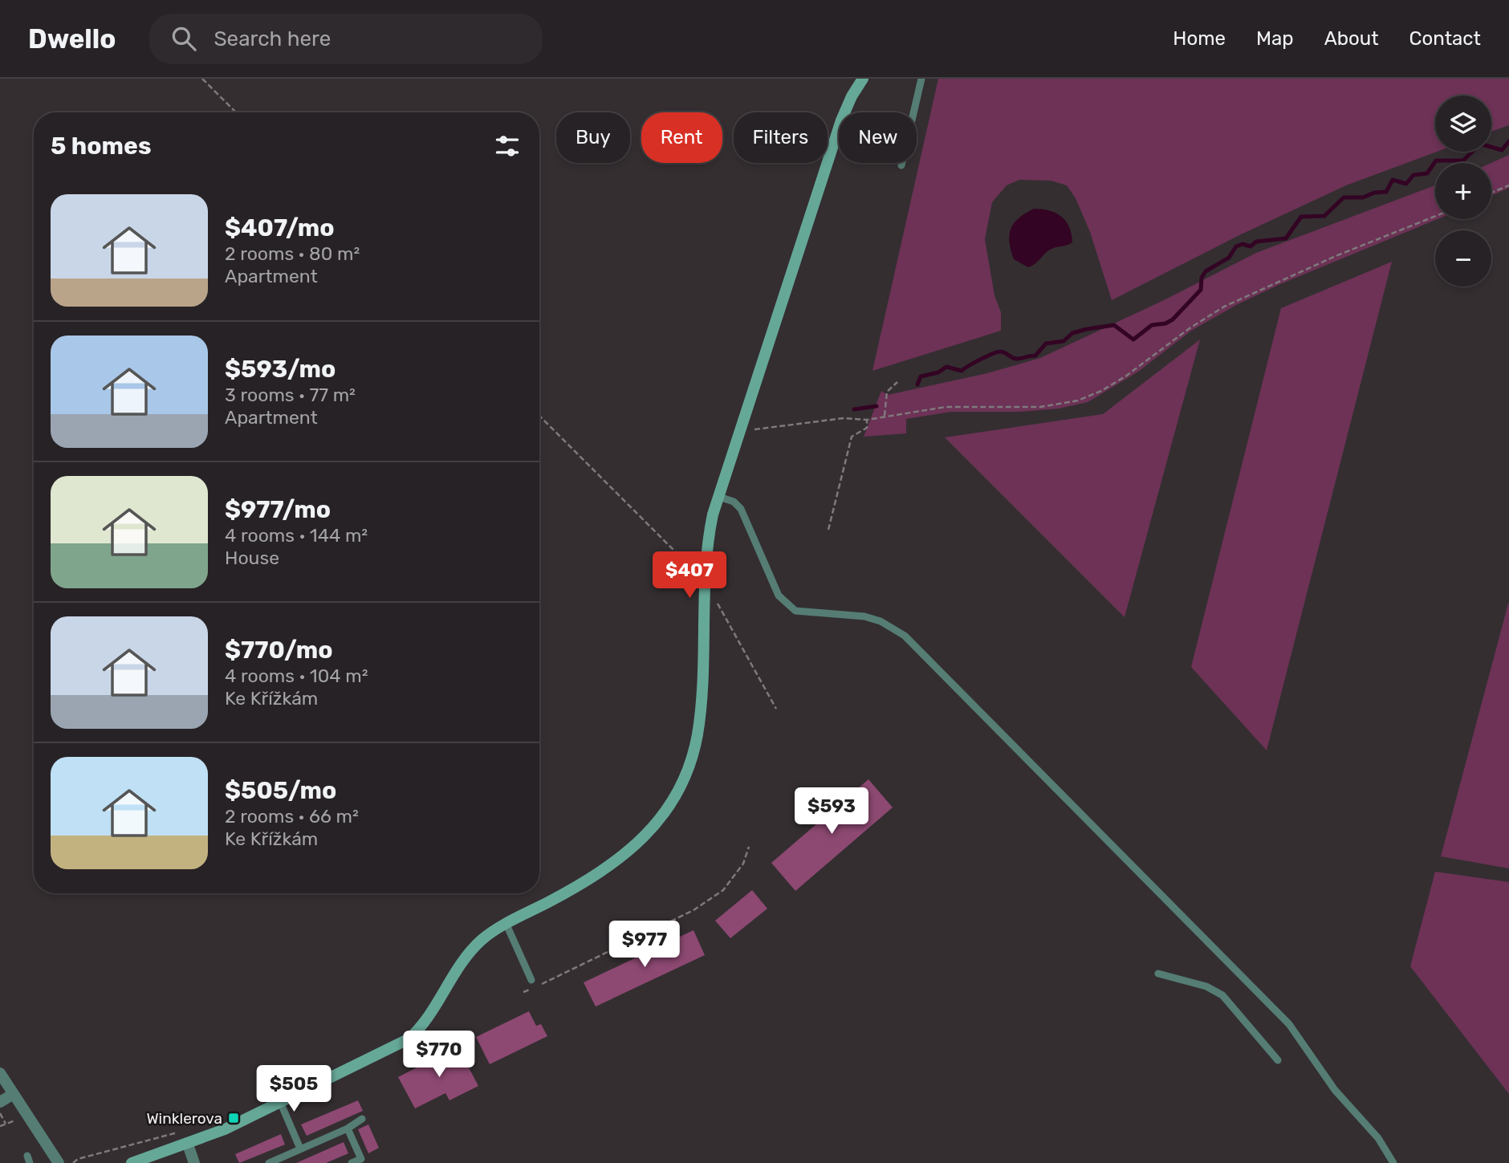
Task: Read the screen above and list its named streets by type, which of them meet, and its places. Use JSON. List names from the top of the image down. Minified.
{"places":{"transit":["Winklerova"]},"page":{"header":"Dwello","search":"Search here","nav":["Home","Map","About","Contact"],"map_buttons":["+","−"],"chip":["Buy","Rent","Filters","New"],"heading":"5 homes","list":[{"name":"$407/mo","note":"2 rooms · 80 m² · Apartment"},{"name":"$593/mo","note":"3 rooms · 77 m² · Apartment"},{"name":"$977/mo","note":"4 rooms · 144 m² · House"},{"name":"$770/mo","note":"4 rooms · 104 m² · Ke Křížkám"},{"name":"$505/mo","note":"2 rooms · 66 m² · Ke Křížkám"}],"price":["$407","$593","$977","$770","$505"]}}
